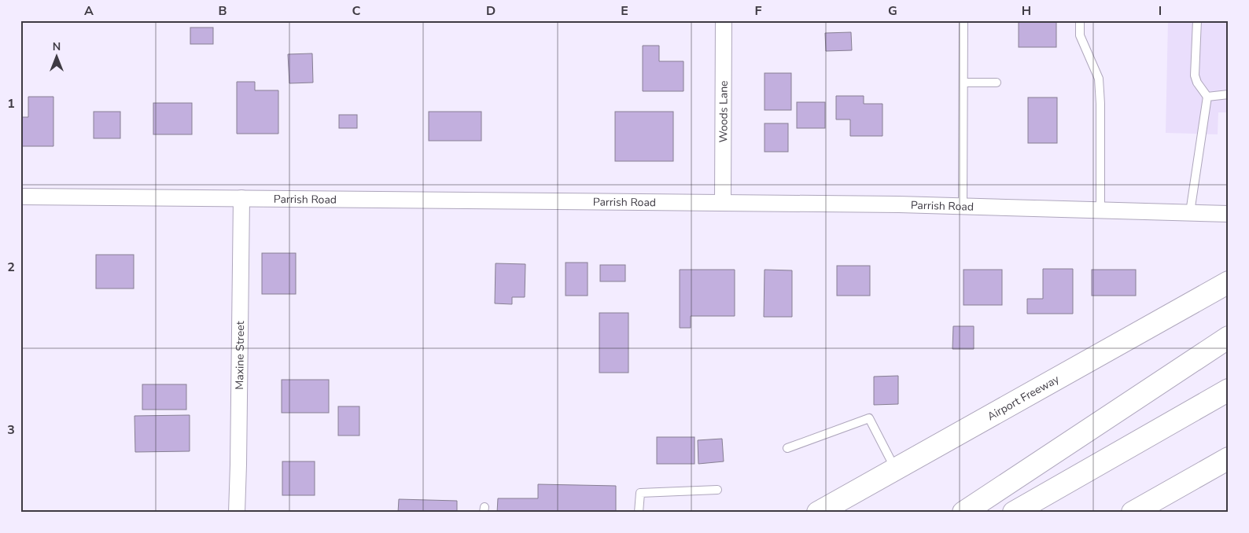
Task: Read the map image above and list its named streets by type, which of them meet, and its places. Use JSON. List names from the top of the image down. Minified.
{"streets":{"main road":["Airport Freeway"],"street":["Woods Lane","Parrish Road","Maxine Street"]},"crossings":[["Woods Lane","Parrish Road"],["Parrish Road","Maxine Street"]],"north":"top","grid":{"columns":["A","B","C","D","E","F","G","H","I"],"rows":["1","2","3"]}}
